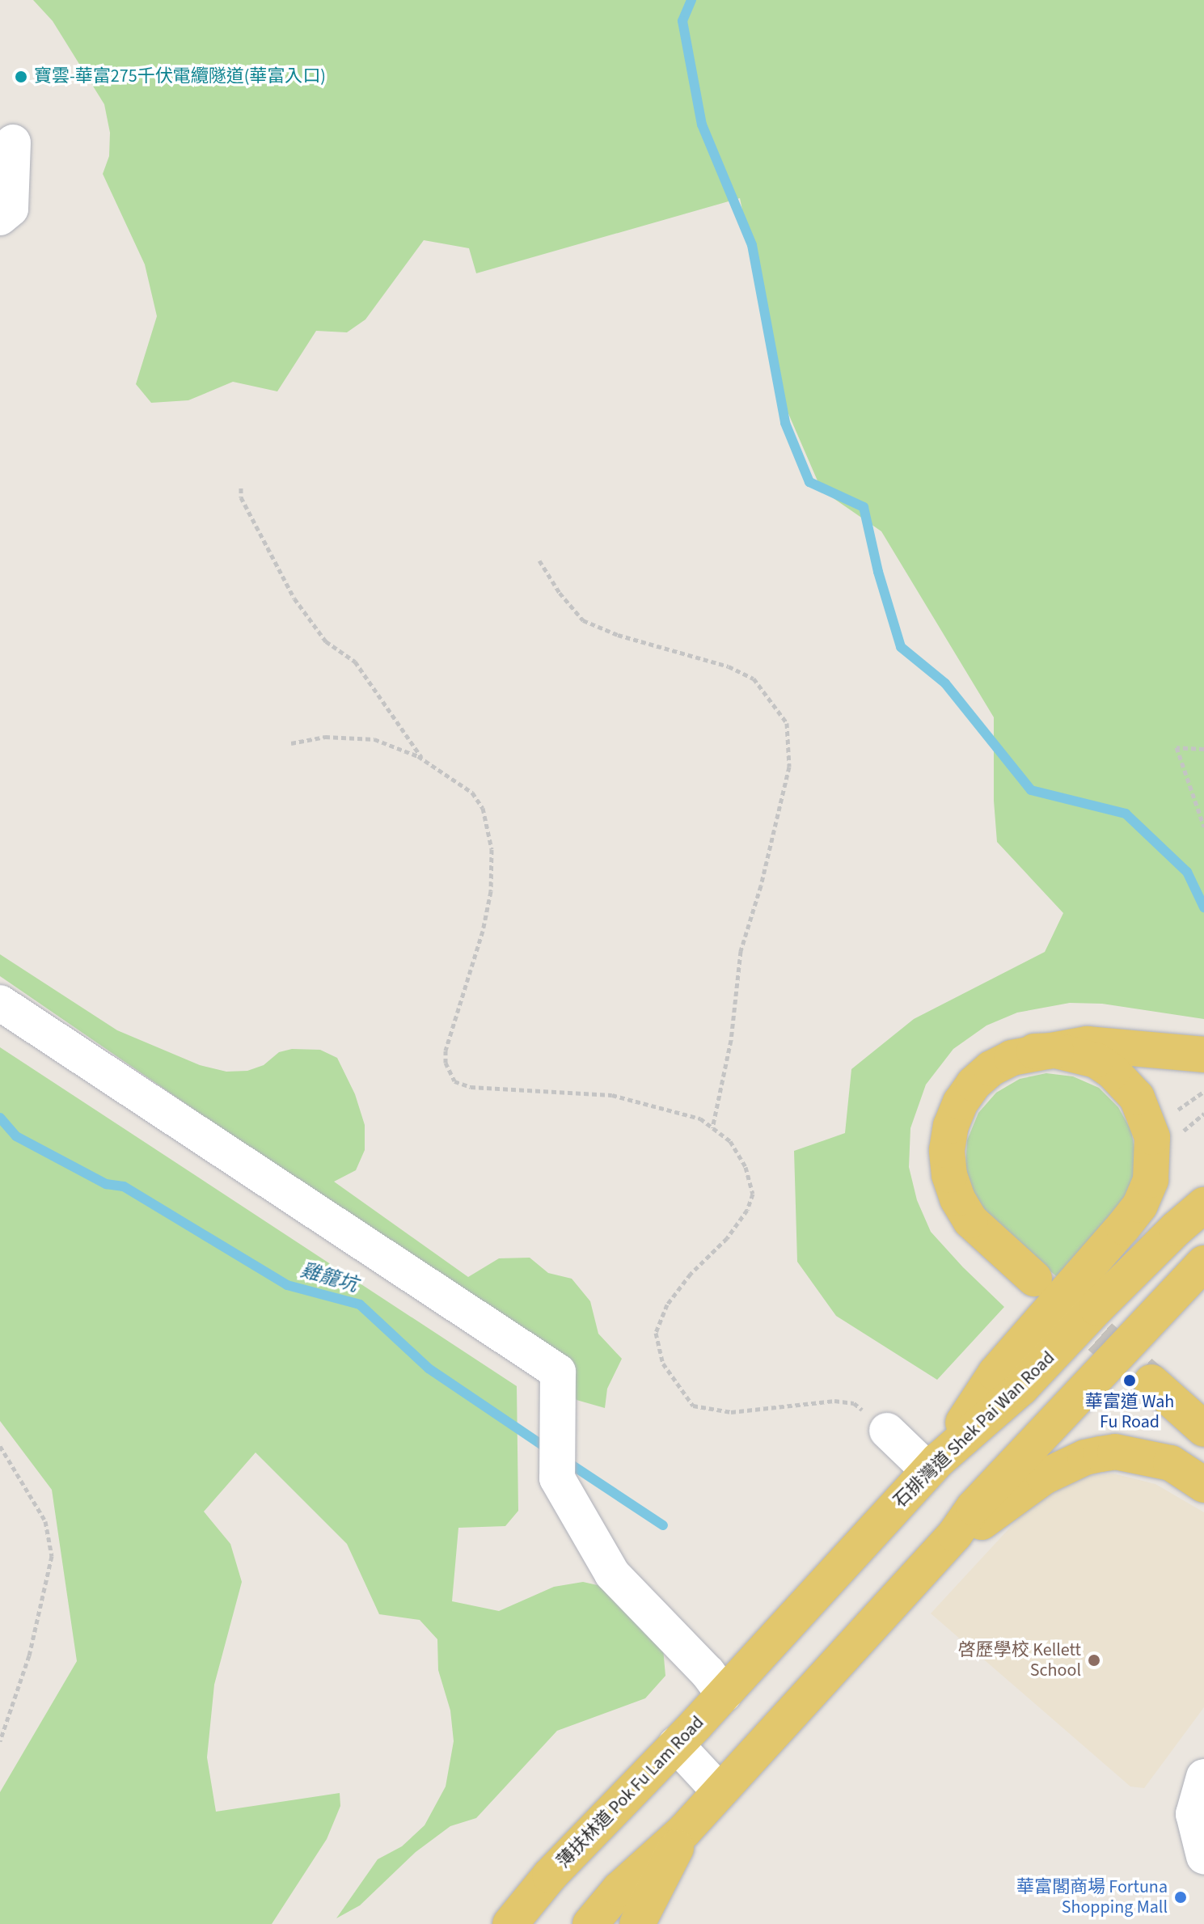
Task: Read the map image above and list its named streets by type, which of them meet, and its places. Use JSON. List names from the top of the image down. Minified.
{"streets":{"main road":["石排灣道 Shek Pai Wan Road","薄扶林道 Pok Fu Lam Road"]},"crossings":[["石排灣道 Shek Pai Wan Road","薄扶林道 Pok Fu Lam Road"]],"water":["雞籠坑"],"places":["寶雲-華富275千伏電纜隧道(華富入口)","華富道 Wah Fu Road","啓歷學校 Kellett School","華富閣商場 Fortuna Shopping Mall"]}
